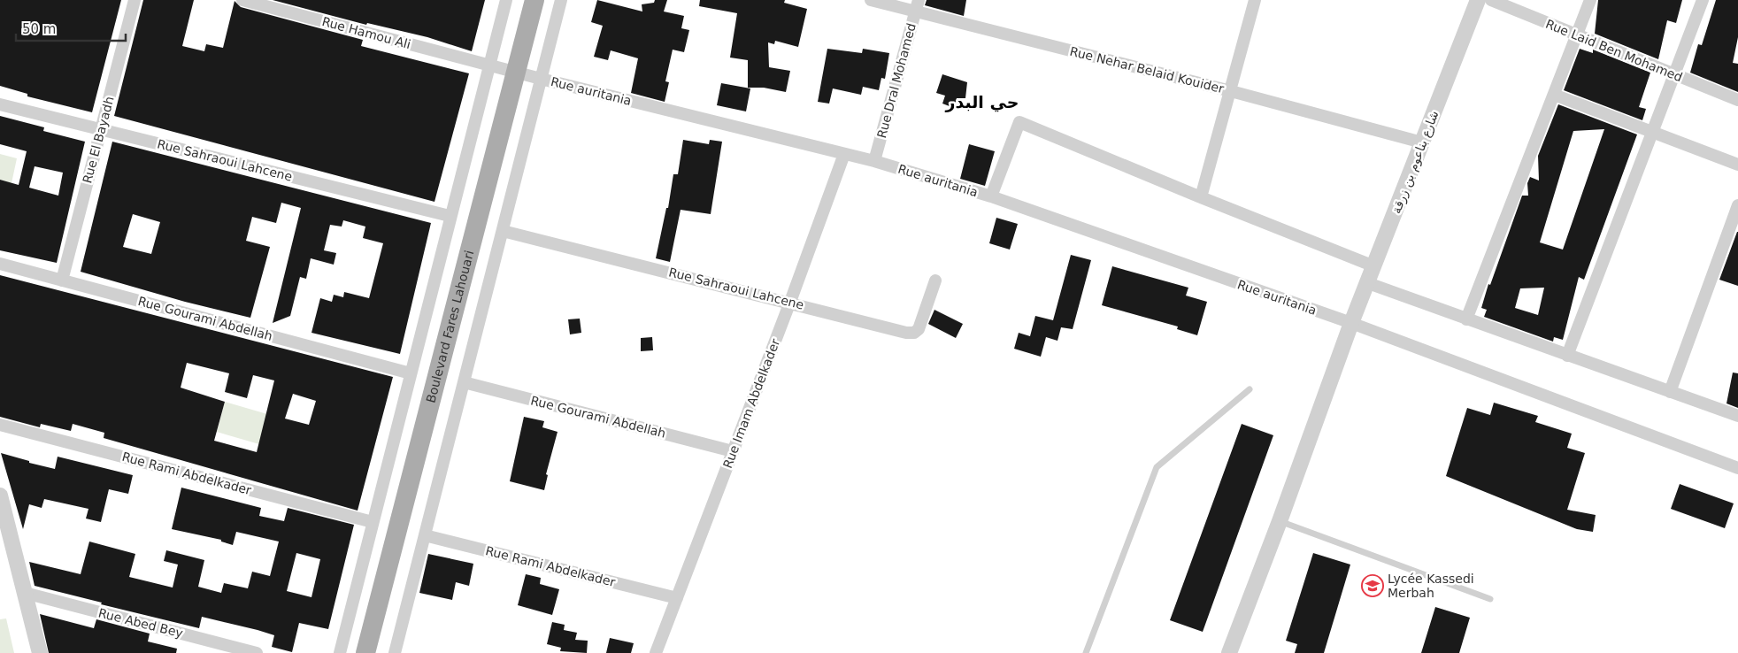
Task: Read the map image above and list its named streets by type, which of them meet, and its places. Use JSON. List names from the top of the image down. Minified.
{"streets":{"main road":["Boulevard Fares Lahouari"],"street":["Rue Hamou Ali","Rue Laid Ben Mohamed","Rue Nehar Belaid Kouider","Rue Dral Mohamed","Rue auritania","Rue El Bayadh","Rue Sahraoui Lahcene","شارع بناعوم بن زرقة","Rue Gourami Abdellah","Rue Imam Abdelkader","Rue Rami Abdelkader","Rue Abed Bey"]},"crossings":[["Rue Hamou Ali","Rue auritania"],["Rue Hamou Ali","Boulevard Fares Lahouari"],["Rue Nehar Belaid Kouider","Rue Dral Mohamed"],["Rue Nehar Belaid Kouider","شارع بناعوم بن زرقة"],["Rue Dral Mohamed","Rue auritania"],["Rue auritania","شارع بناعوم بن زرقة"],["Rue auritania","Boulevard Fares Lahouari"],["Rue auritania","Rue Imam Abdelkader"],["Rue El Bayadh","Rue Sahraoui Lahcene"],["Rue El Bayadh","Rue Gourami Abdellah"],["Rue Sahraoui Lahcene","Rue Imam Abdelkader"],["Rue Gourami Abdellah","Rue Imam Abdelkader"],["Rue Imam Abdelkader","Rue Rami Abdelkader"]],"districts":["حي البدر"],"places":{"school or university":["Lycée Kassedi Merbah"]},"scale_bar":"50 m"}
